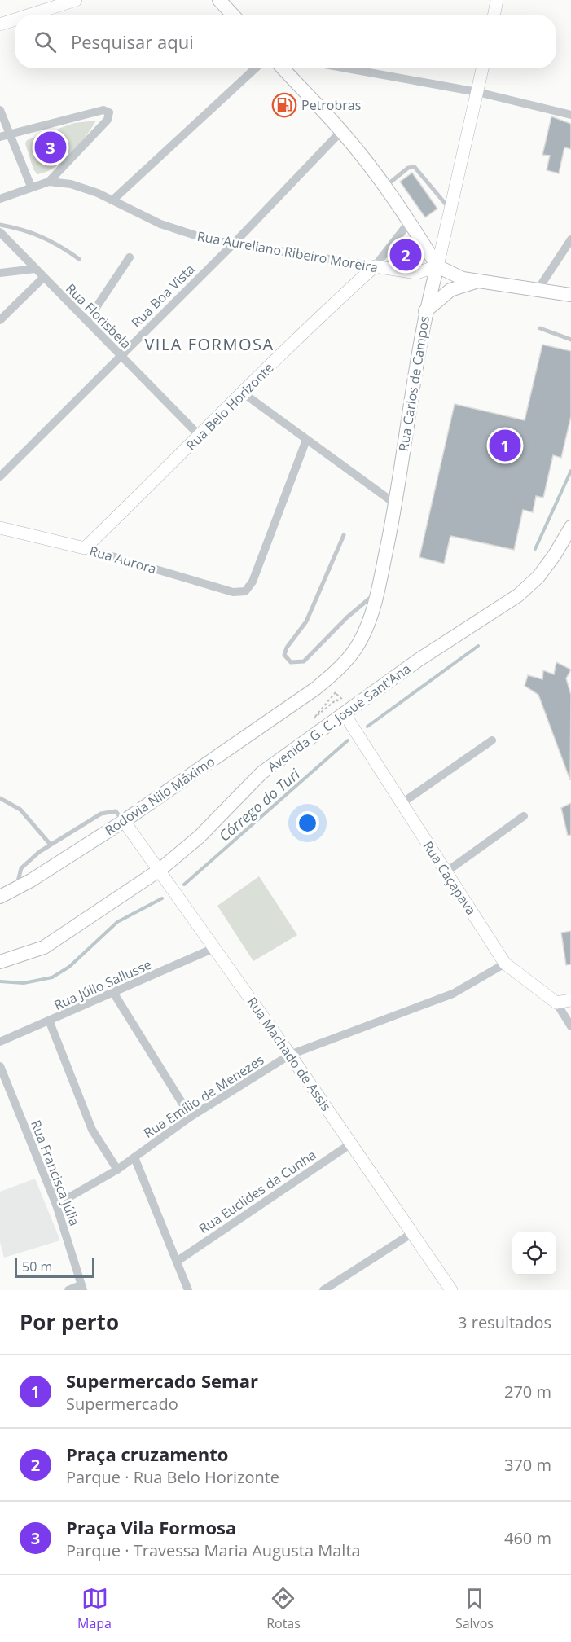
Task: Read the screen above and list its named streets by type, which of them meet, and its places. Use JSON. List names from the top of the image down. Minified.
{"streets":{"main road":["Rua Carlos de Campos","Avenida G. C. Josué Sant'Ana","Rodovia Nilo Máximo"],"street":["Rua Aureliano Ribeiro Moreira","Rua Boa Vista","Rua Florisbela","Rua Belo Horizonte","Rua Aurora","Rua Caçapava","Rua Júlio Sallusse","Rua Machado de Assis","Rua Emílio de Menezes","Rua Francisca Júlia","Rua Euclides da Cunha"]},"crossings":[["Rua Aureliano Ribeiro Moreira","Rua Boa Vista"],["Rua Aureliano Ribeiro Moreira","Rua Carlos de Campos"],["Rua Aureliano Ribeiro Moreira","Rua Belo Horizonte"],["Rua Boa Vista","Rua Florisbela"],["Rua Florisbela","Rua Belo Horizonte"],["Rua Carlos de Campos","Rodovia Nilo Máximo"],["Rua Belo Horizonte","Rua Aurora"],["Avenida G. C. Josué Sant'Ana","Rua Caçapava"],["Avenida G. C. Josué Sant'Ana","Rua Machado de Assis"],["Rodovia Nilo Máximo","Rua Machado de Assis"],["Rua Caçapava","Rua Emílio de Menezes"],["Rua Júlio Sallusse","Rua Machado de Assis"],["Rua Machado de Assis","Rua Emílio de Menezes"],["Rua Machado de Assis","Rua Euclides da Cunha"],["Rua Emílio de Menezes","Rua Francisca Júlia"]],"districts":["VILA FORMOSA"],"water":["Córrego do Turi"],"places":{"fuel station":["Petrobras"]},"scale_bar":"50 m","page":{"search":"Pesquisar aqui","pins":["3","2","1"],"scale":"50 m","heading":["Por perto","3 resultados"],"list":[{"mark":"1","name":"Supermercado Semar","note":"Supermercado","value":"270 m"},{"mark":"2","name":"Praça cruzamento","note":"Parque · Rua Belo Horizonte","value":"370 m"},{"mark":"3","name":"Praça Vila Formosa","note":"Parque · Travessa Maria Augusta Malta","value":"460 m"}],"nav":["Mapa","Rotas","Salvos"]}}
